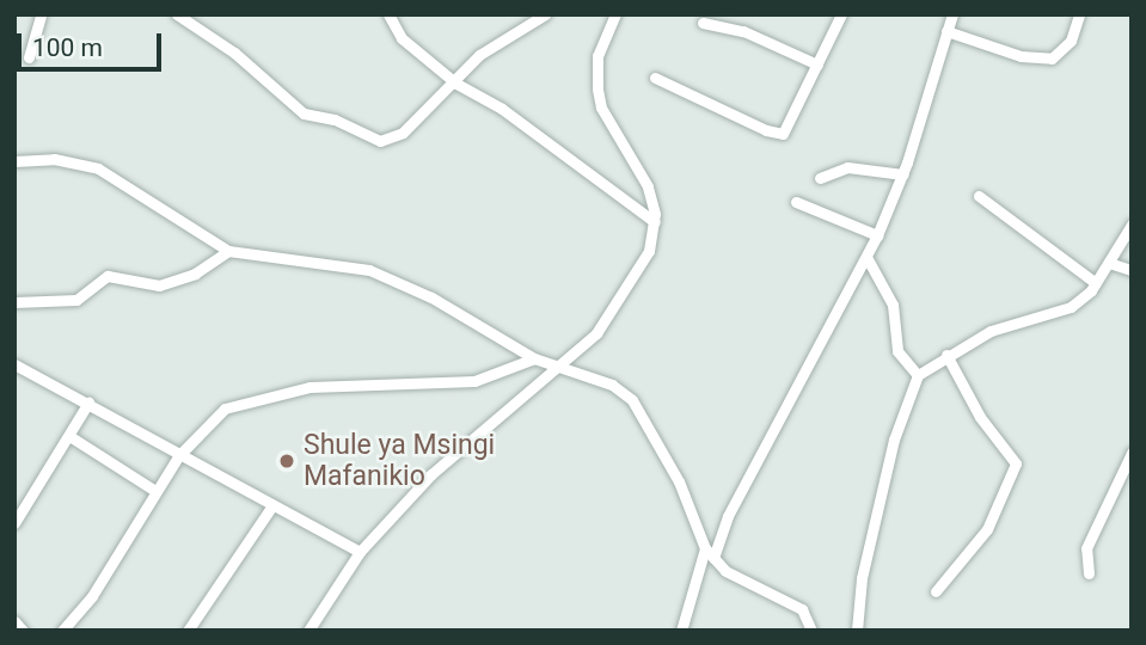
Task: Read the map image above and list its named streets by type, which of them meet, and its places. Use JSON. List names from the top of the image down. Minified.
{"places":["Shule ya Msingi Mafanikio"],"scale_bar":"100 m"}
